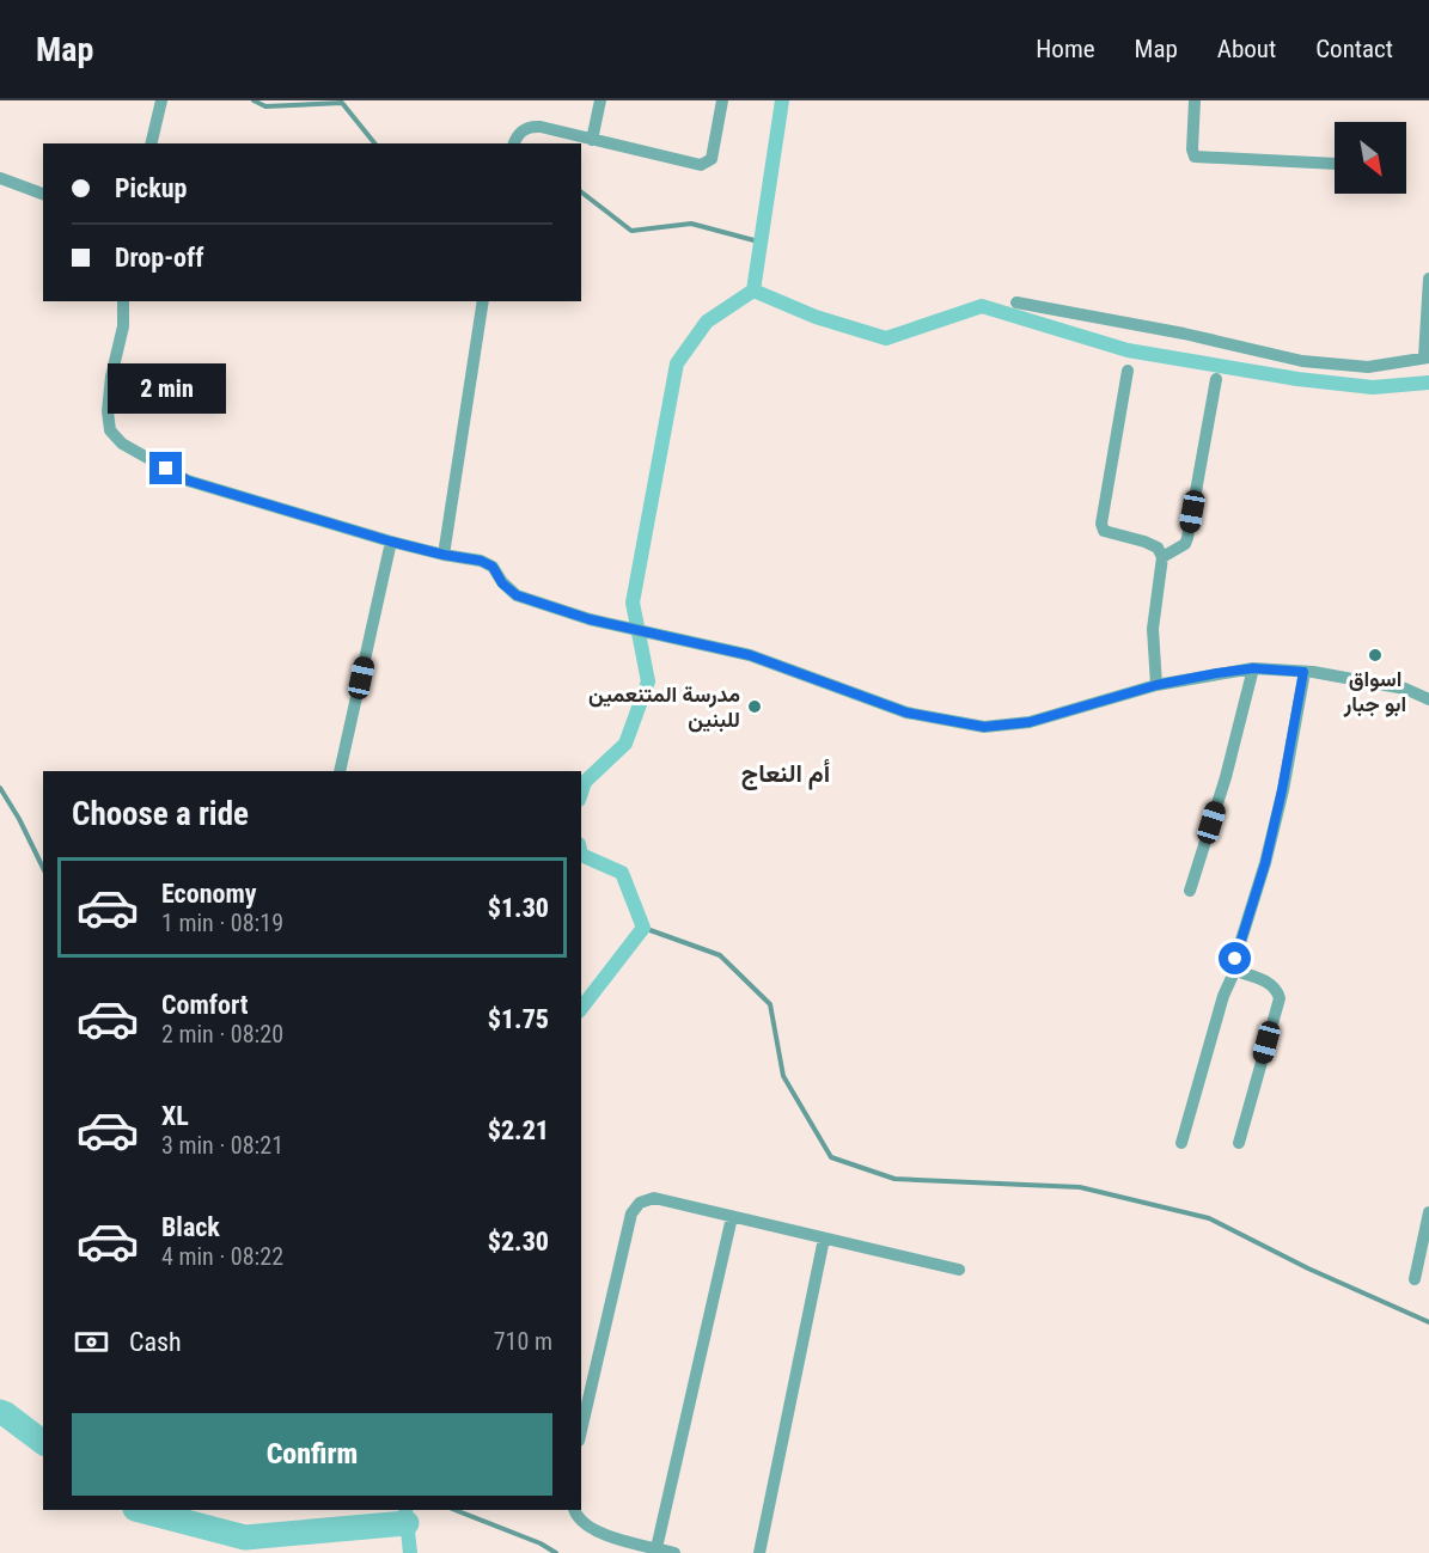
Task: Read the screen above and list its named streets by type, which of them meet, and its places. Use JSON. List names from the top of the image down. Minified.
{"districts":["أم النعاج"],"places":["اسواق ابو جبار","مدرسة المتنعمين للبنين"],"north":"bottom right","page":{"header":"Map","nav":["Home","Map","About","Contact"],"banner":["Pickup","Drop-off"],"bubble":"2 min","heading":"Choose a ride","list":[{"name":"Economy","note":"1 min · 08:19","value":"$1.30"},{"name":"Comfort","note":"2 min · 08:20","value":"$1.75"},{"name":"XL","note":"3 min · 08:21","value":"$2.21"},{"name":"Black","note":"4 min · 08:22","value":"$2.30"}],"pay":["Cash","710 m"],"buttons":"Confirm"}}
